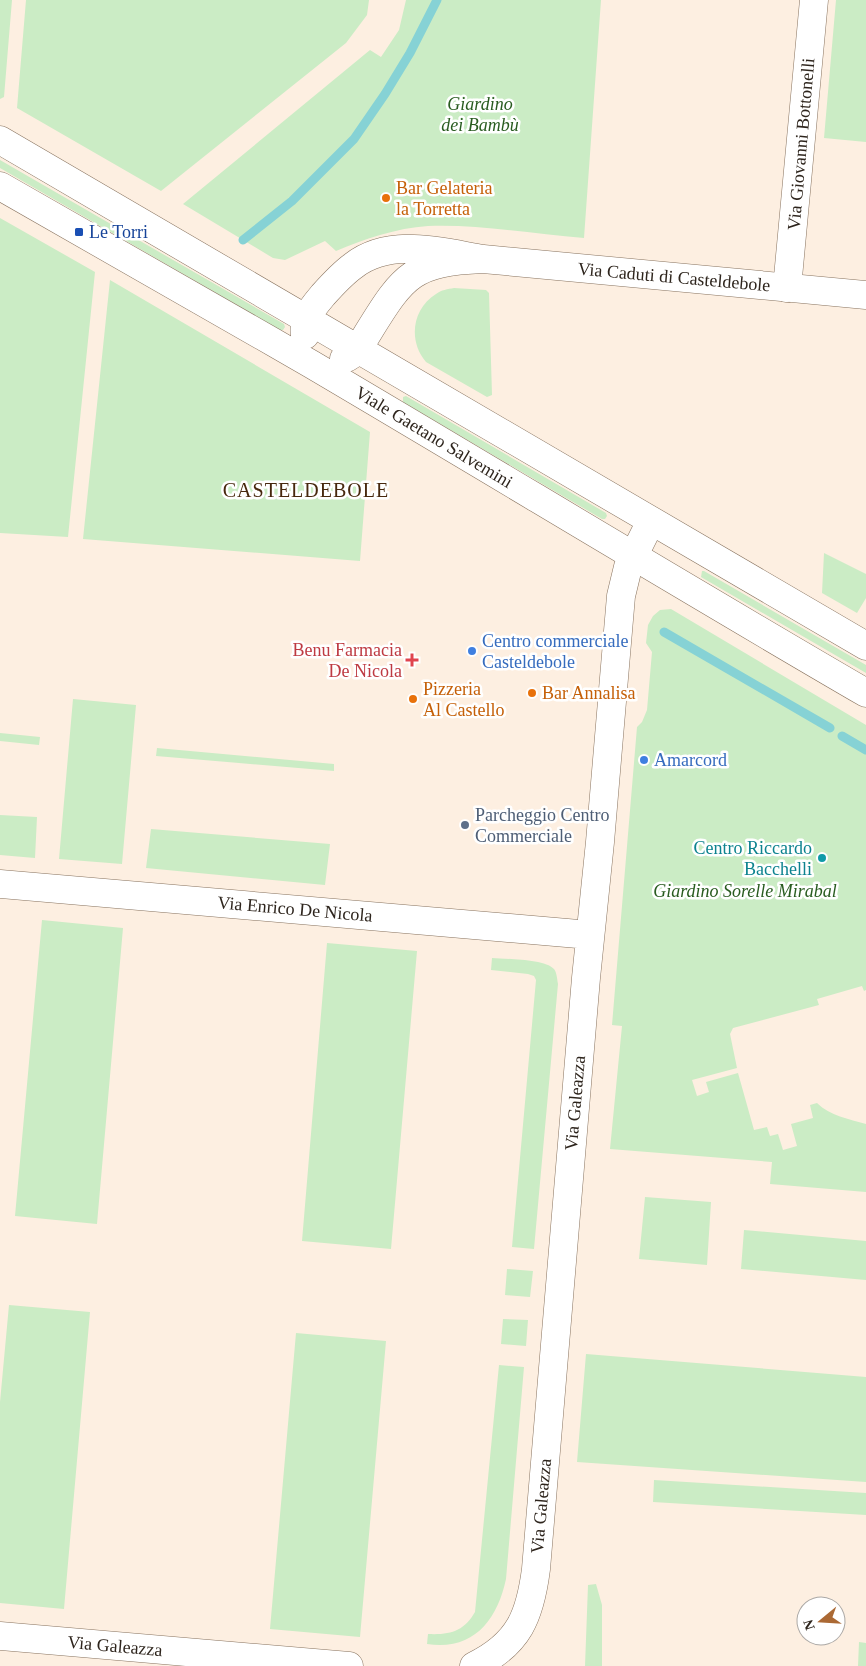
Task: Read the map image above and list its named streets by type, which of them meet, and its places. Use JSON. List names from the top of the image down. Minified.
{"streets":{"street":["Via Giovanni Bottonelli","Via Caduti di Casteldebole","Viale Gaetano Salvemini","Via Enrico De Nicola","Via Galeazza"]},"crossings":[["Via Giovanni Bottonelli","Via Caduti di Casteldebole"],["Via Caduti di Casteldebole","Viale Gaetano Salvemini"],["Viale Gaetano Salvemini","Via Galeazza"],["Via Enrico De Nicola","Via Galeazza"]],"districts":["CASTELDEBOLE"],"parks":["Giardino dei Bambù","Giardino Sorelle Mirabal"],"places":{"other":["Bar Gelateria la Torretta","Centro commerciale Casteldebole","Bar Annalisa","Pizzeria Al Castello","Amarcord","Parcheggio Centro Commerciale","Centro Riccardo Bacchelli"],"transit":["Le Torri"],"health":["Benu Farmacia De Nicola"]},"north":"left"}
